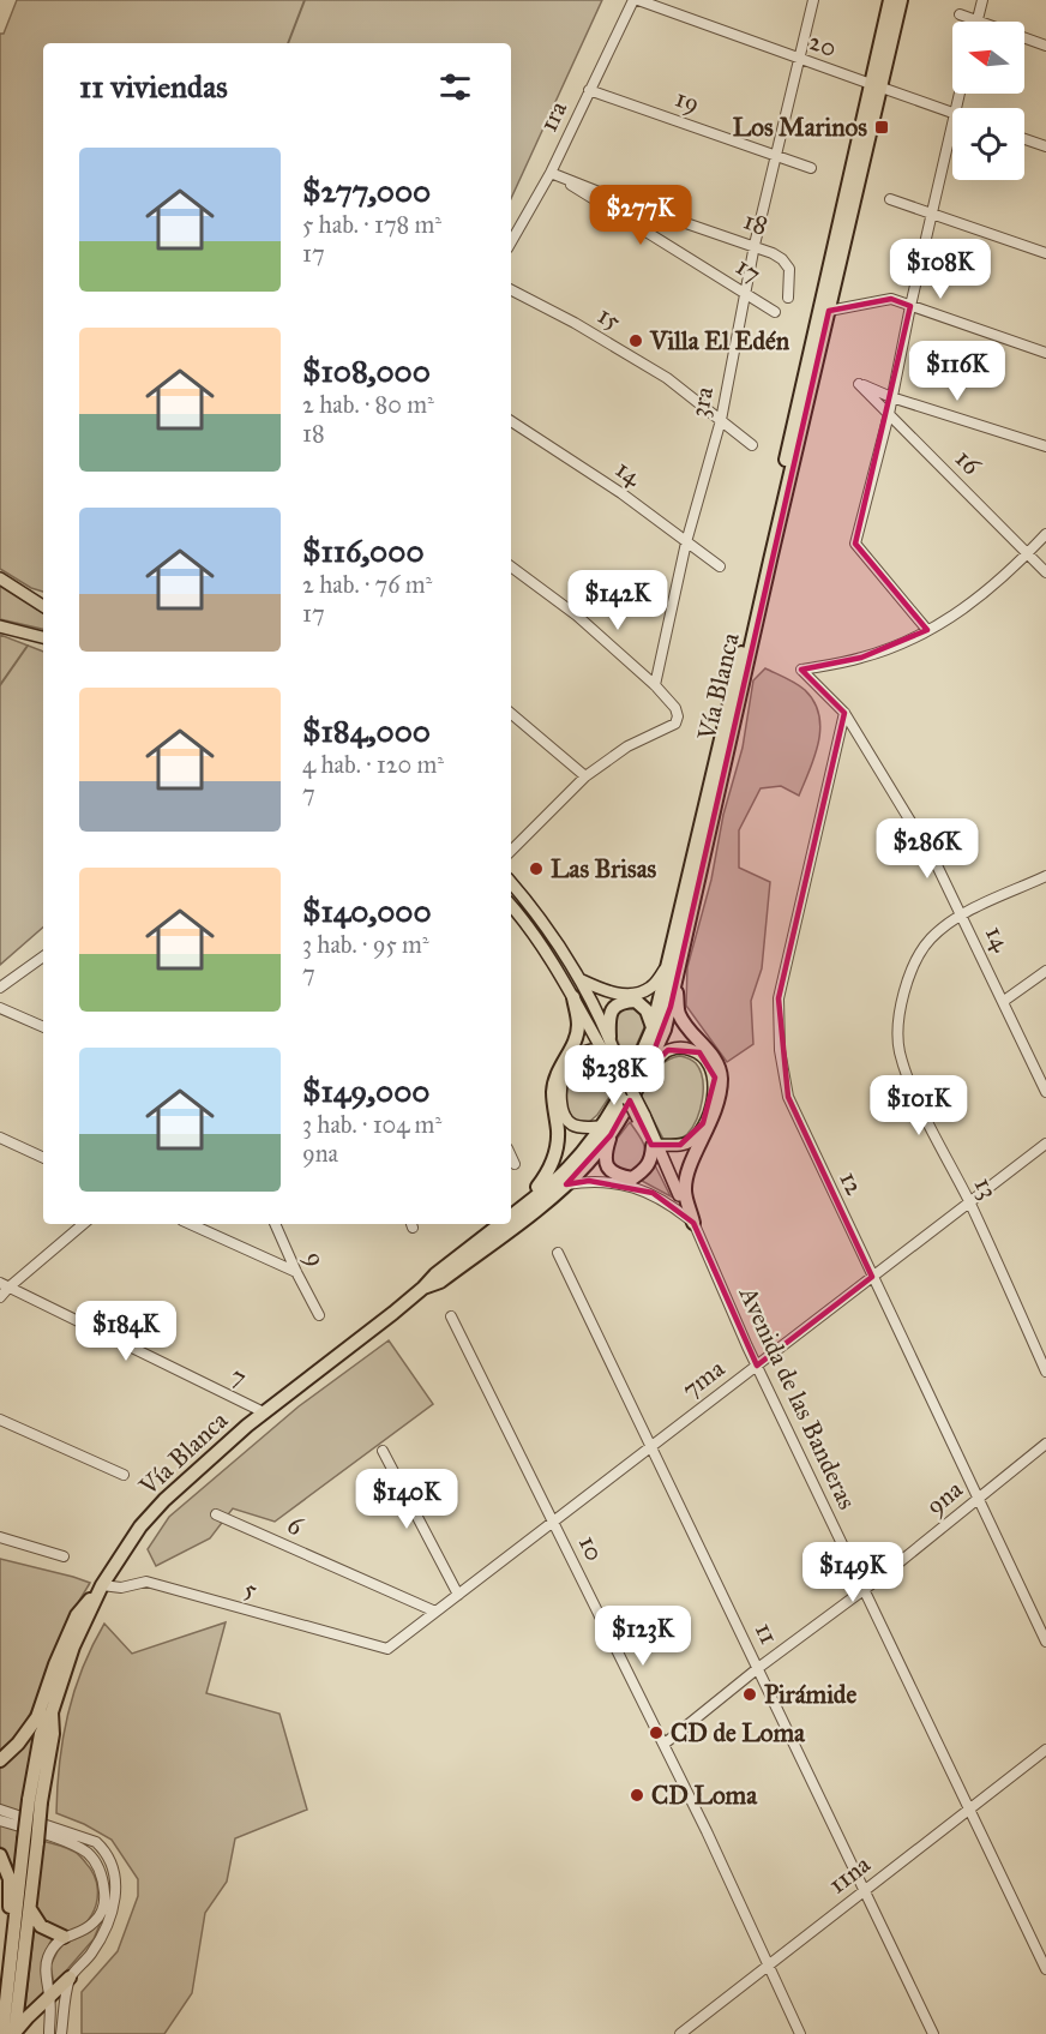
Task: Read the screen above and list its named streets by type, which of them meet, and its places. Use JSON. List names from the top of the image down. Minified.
{"streets":{"highway":["Vía Blanca"],"main road":["Avenida de las Banderas"],"street":["20","19","1ra","18","17","15","3ra","16","14","12","13","9","7","7ma","9na","6","10","5","11","11na"]},"crossings":[["20","1ra"],["20","3ra"],["20","Vía Blanca"],["19","1ra"],["19","3ra"],["1ra","18"],["1ra","17"],["18","17"],["18","3ra"],["17","3ra"],["15","3ra"],["3ra","14"],["14","12"],["14","13"],["Vía Blanca","7"],["Vía Blanca","5"],["12","7ma"],["12","9na"],["13","7ma"],["7ma","Avenida de las Banderas"],["7ma","6"],["7ma","10"],["7ma","5"],["7ma","11"],["Avenida de las Banderas","9na"],["Avenida de las Banderas","11na"],["9na","10"],["9na","11"],["10","11na"],["11","11na"]],"places":{"transit":["Los Marinos"],"other":["Villa El Edén","Las Brisas","Pirámide","CD de Loma","CD Loma"]},"north":"left","page":{"heading":"11 viviendas","list":[{"name":"$277,000","note":"5 hab. · 178 m² · 17"},{"name":"$108,000","note":"2 hab. · 80 m² · 18"},{"name":"$116,000","note":"2 hab. · 76 m² · 17"},{"name":"$184,000","note":"4 hab. · 120 m² · 7"},{"name":"$140,000","note":"3 hab. · 95 m² · 7"},{"name":"$149,000","note":"3 hab. · 104 m² · 9na"}],"price":["$277K","$108K","$116K","$142K","$286K","$238K","$101K","$184K","$140K","$149K","$123K"]}}
